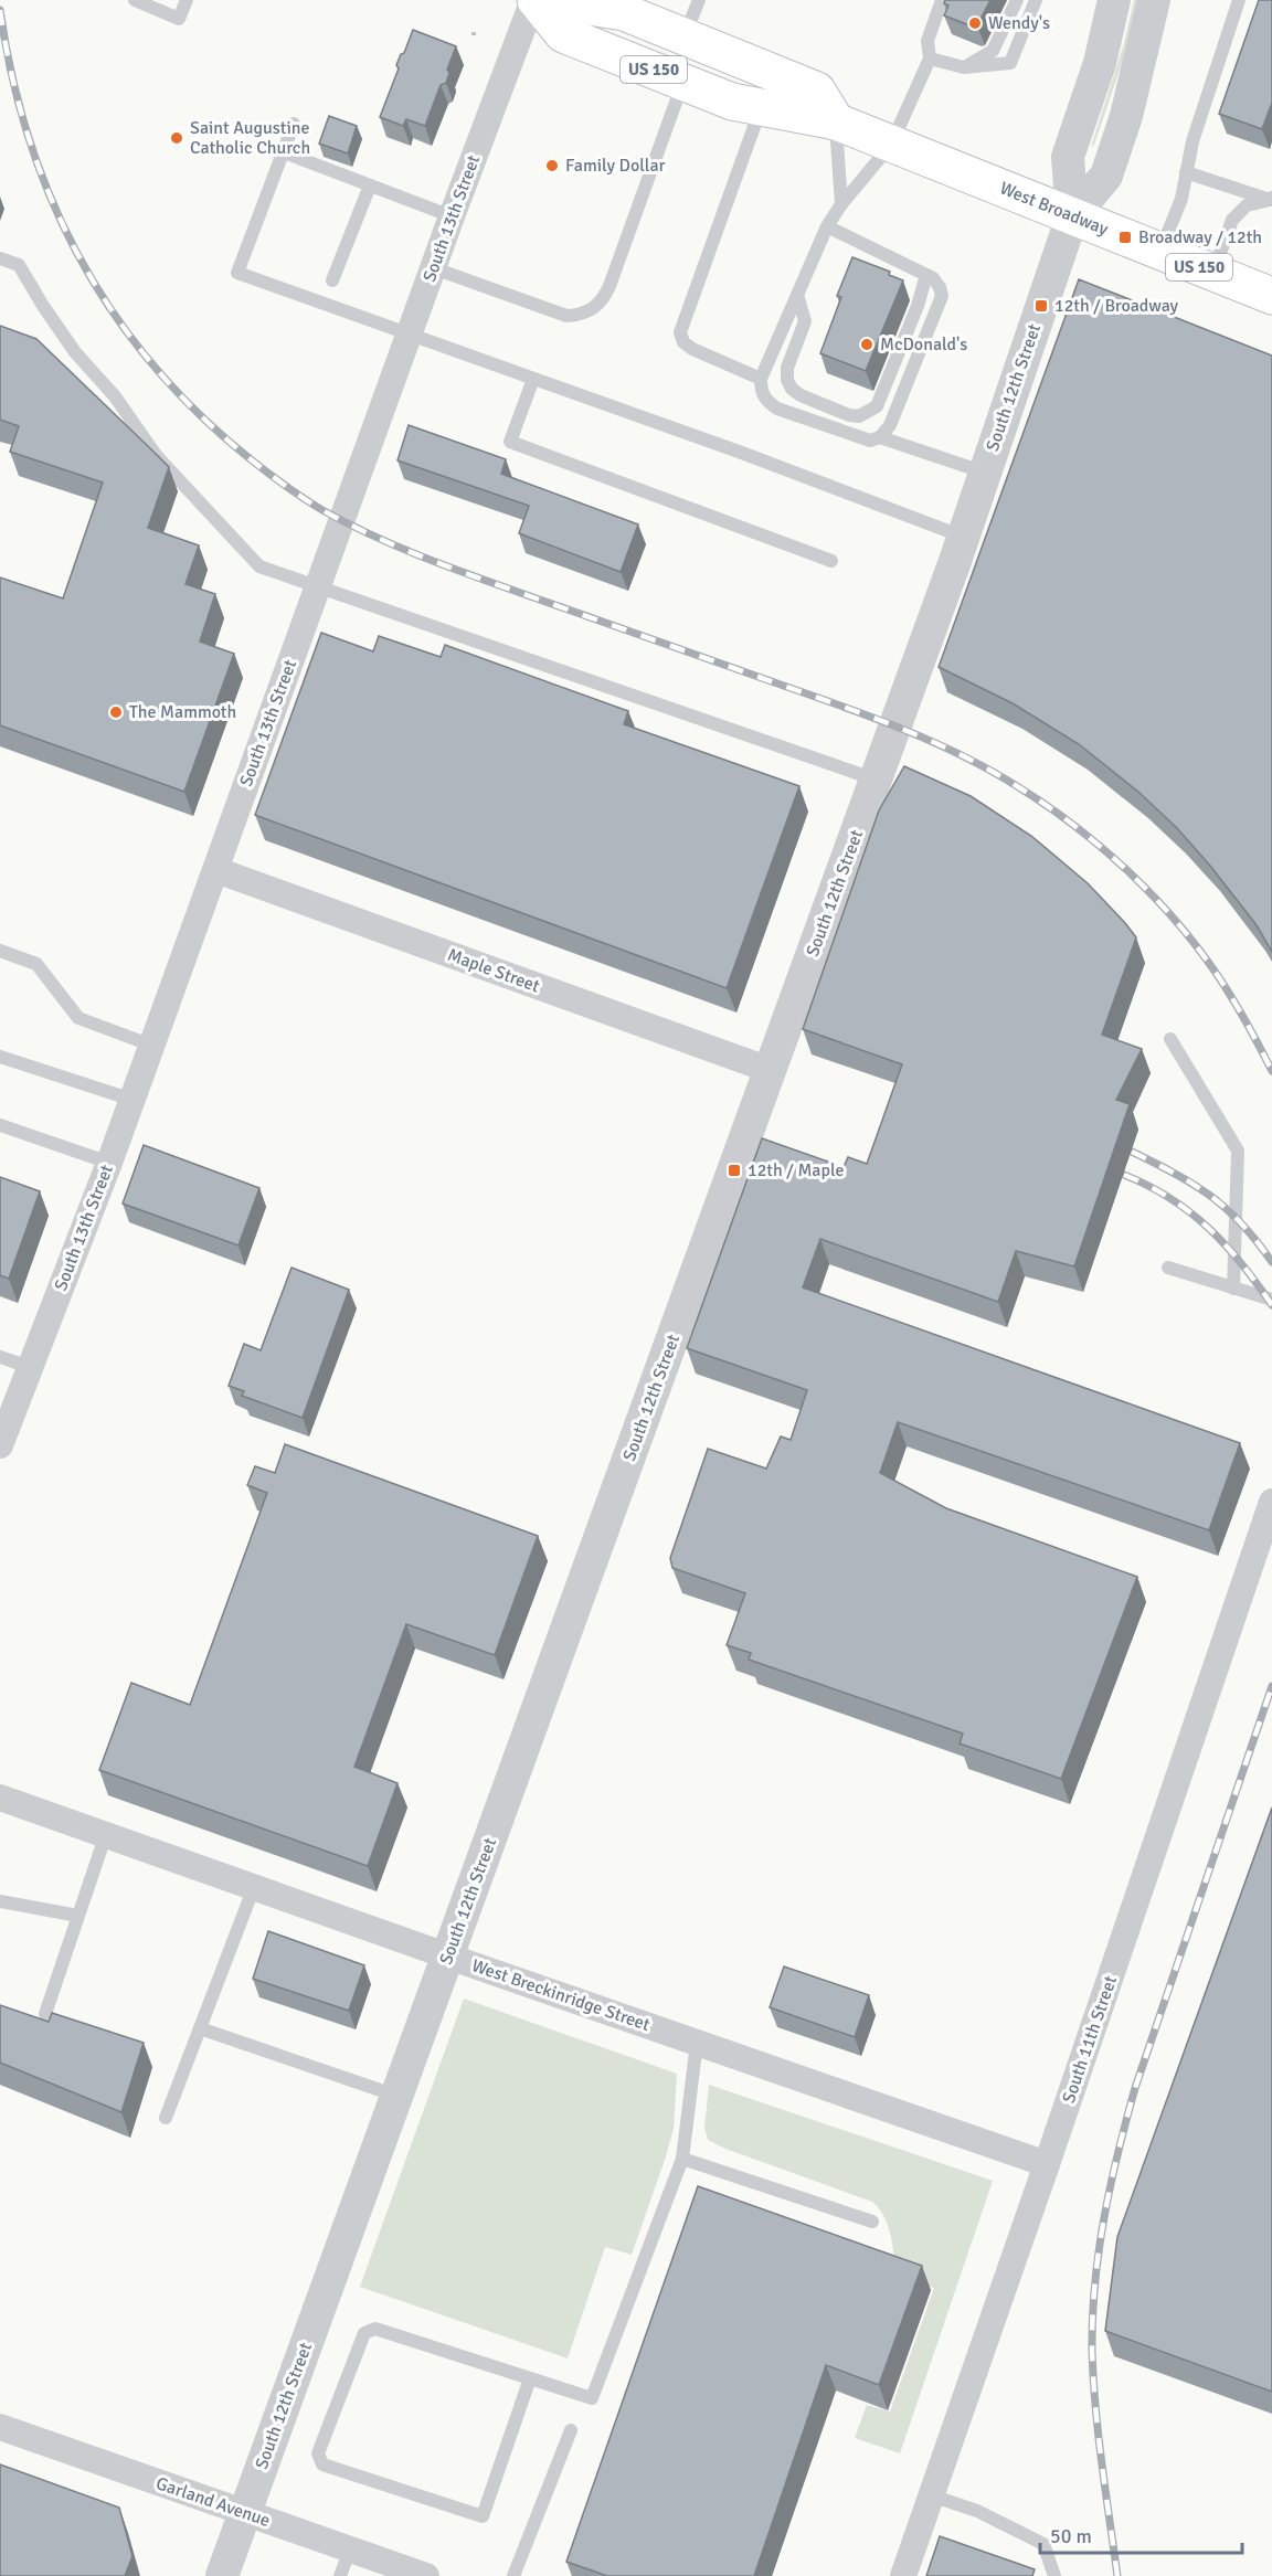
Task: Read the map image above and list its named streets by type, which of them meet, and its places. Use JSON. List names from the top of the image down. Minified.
{"streets":{"main road":["US 150","West Broadway"],"street":["South 13th Street","South 12th Street","Maple Street","West Breckinridge Street","South 11th Street","Garland Avenue"]},"crossings":[["US 150","West Broadway"],["West Broadway","South 13th Street"],["West Broadway","South 12th Street"],["South 13th Street","Maple Street"],["South 12th Street","Maple Street"],["South 12th Street","West Breckinridge Street"],["South 12th Street","Garland Avenue"],["West Breckinridge Street","South 11th Street"]],"places":{"other":["Wendy's","Saint Augustine Catholic Church","Family Dollar","McDonald's","The Mammoth"],"transit":["Broadway / 12th","12th / Broadway","12th / Maple"]},"scale_bar":"50 m"}
